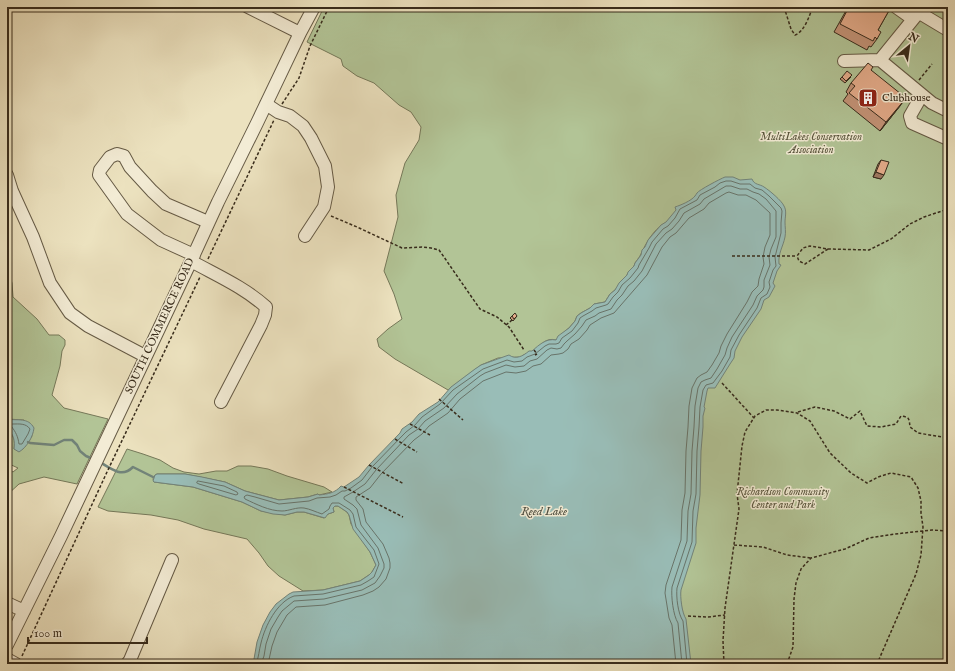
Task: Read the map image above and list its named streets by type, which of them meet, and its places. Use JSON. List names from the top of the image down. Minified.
{"streets":{"street":["SOUTH COMMERCE ROAD"]},"water":["Reed Lake"],"parks":["MultiLakes Conservation Association","Richardson Community Center and Park"],"places":{"building":["Clubhouse"]},"scale_bar":"100 m","north":"top right"}
